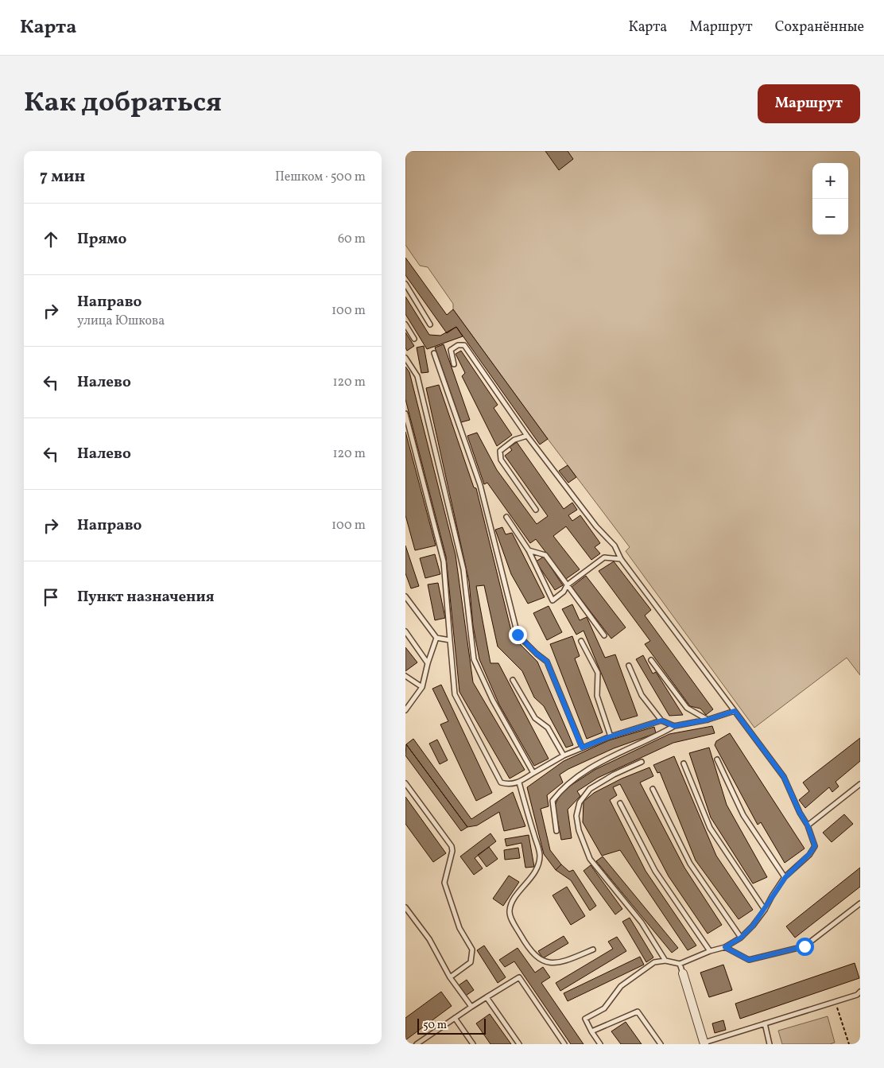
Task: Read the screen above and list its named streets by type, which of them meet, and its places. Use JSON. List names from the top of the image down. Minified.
{"scale_bar":"50 m","page":{"header":"Карта","nav":["Карта","Маршрут","Сохранённые"],"title":"Как добраться","buttons":"Маршрут","heading":["7 мин","Пешком · 500 m"],"map_buttons":["+","−"],"list":[["Прямо","60 m"],["Направо","улица Юшкова","100 m"],["Налево","120 m"],["Налево","120 m"],["Направо","100 m"],"Пункт назначения"],"scale":"50 m"}}
